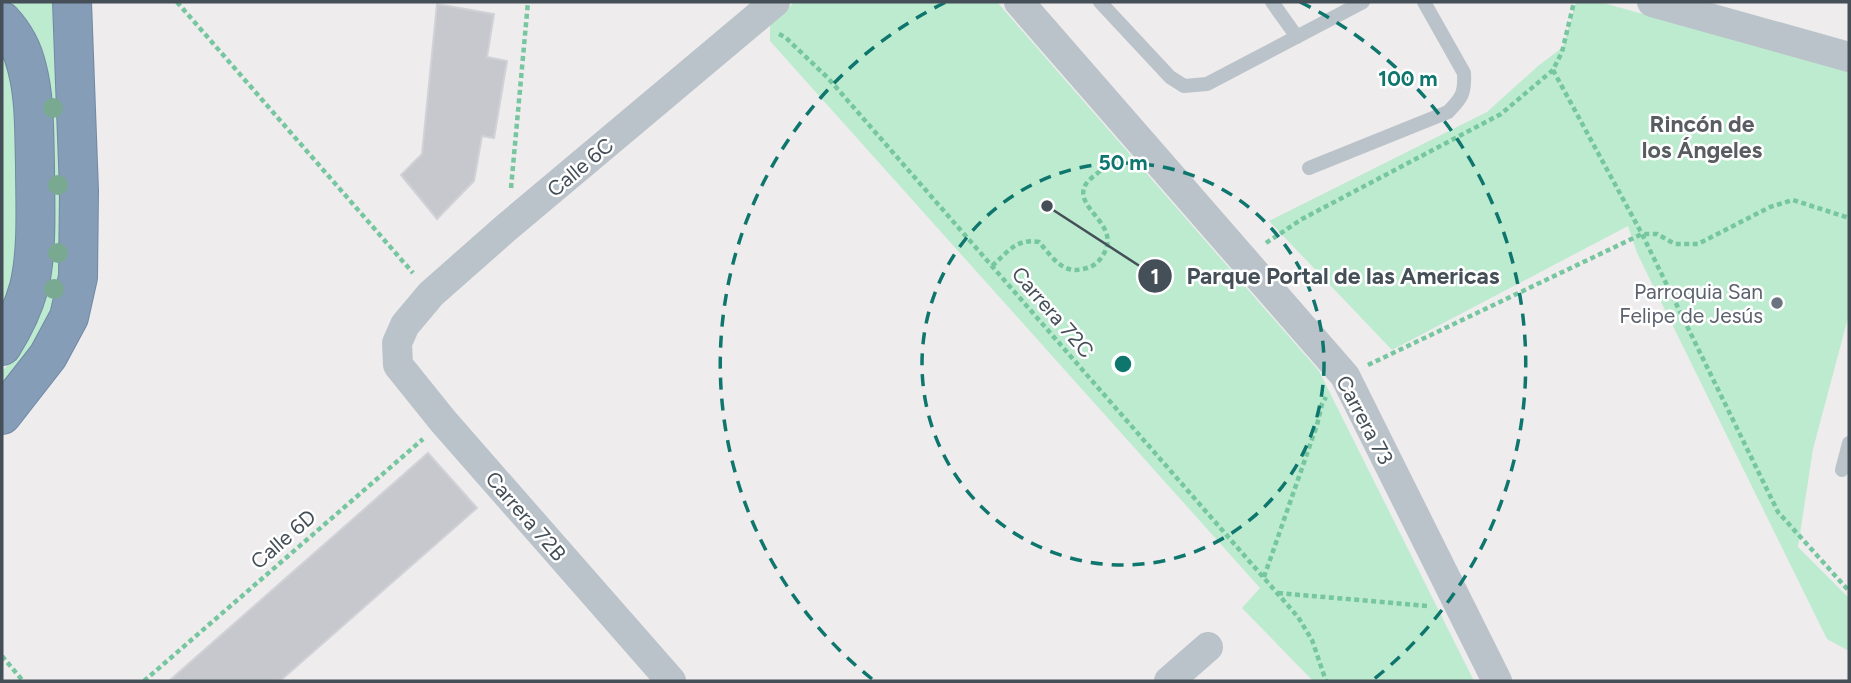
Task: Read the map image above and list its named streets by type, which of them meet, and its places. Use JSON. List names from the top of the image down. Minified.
{"streets":{"street":["Calle 6C","Carrera 73","Carrera 72B"],"path":["Carrera 72C","Calle 6D"]},"crossings":[["Calle 6C","Carrera 72C"],["Calle 6C","Carrera 72B"],["Carrera 72B","Calle 6D"]],"districts":["Rincón de los Ángeles"],"places":["Parque Portal de las Americas","Parroquia San Felipe de Jesús"],"rings":["100 m","50 m"]}
